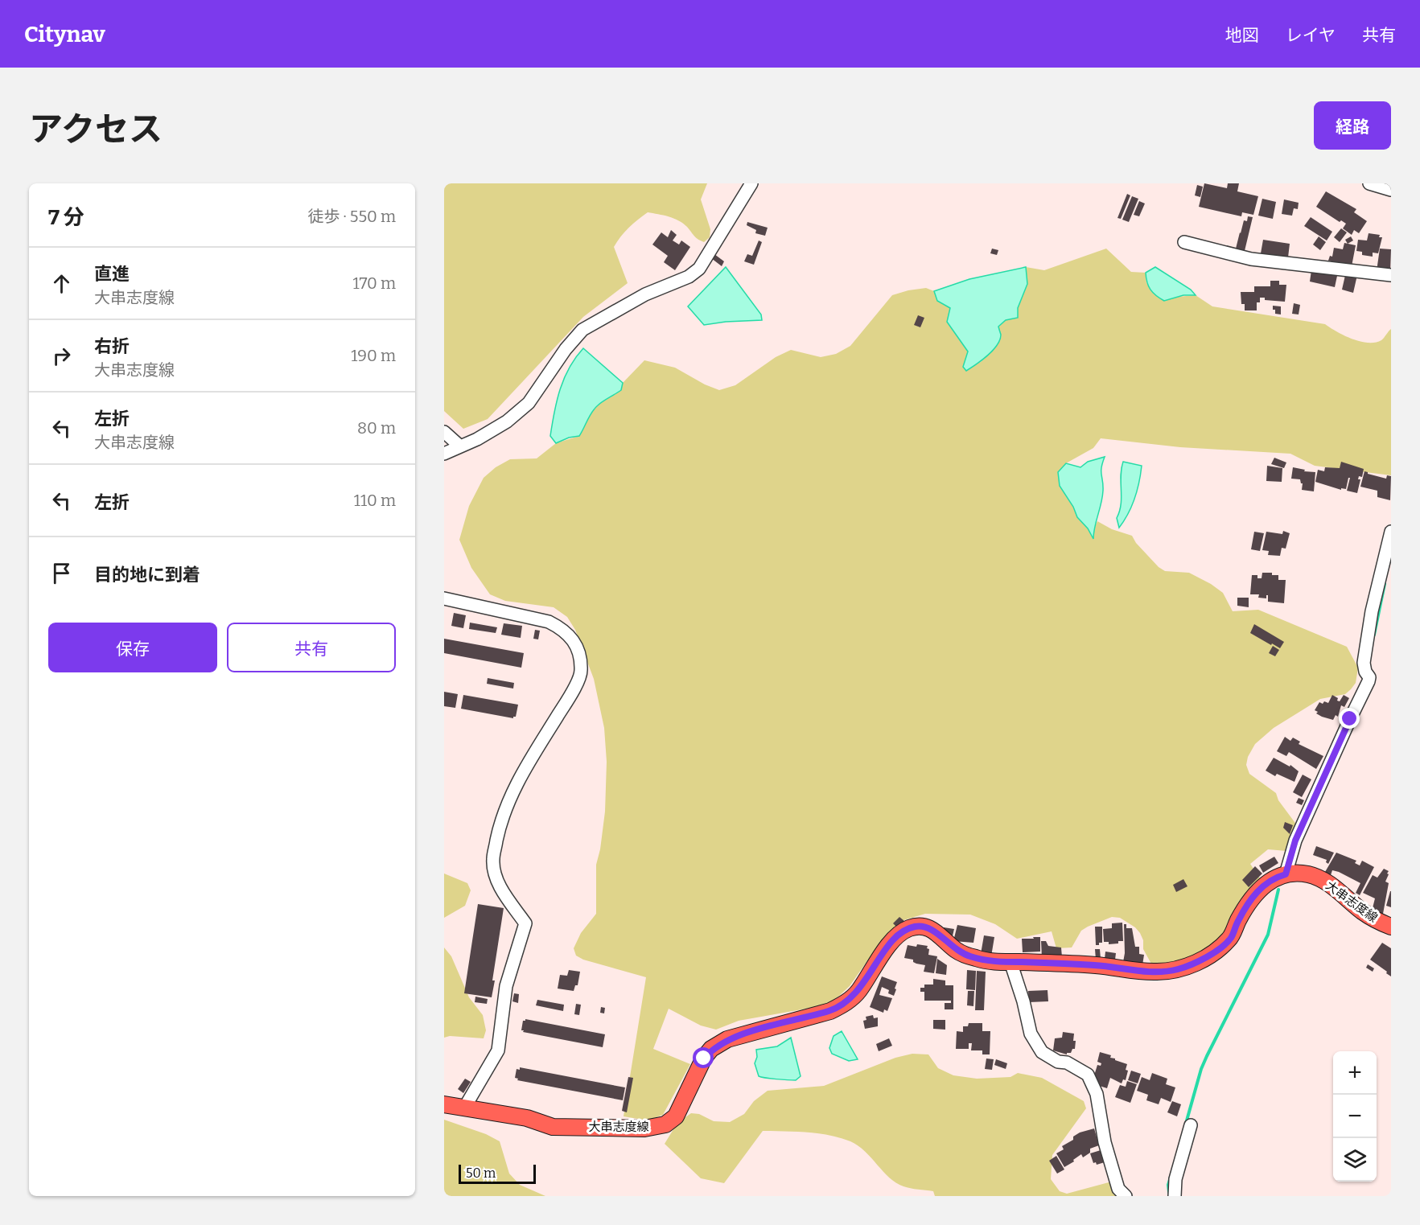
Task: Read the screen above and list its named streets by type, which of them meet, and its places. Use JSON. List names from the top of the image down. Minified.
{"streets":{"main road":["大串志度線"]},"scale_bar":"50 m","page":{"header":"Citynav","nav":["地図","レイヤ","共有"],"title":"アクセス","buttons":["経路",["保存","共有"]],"heading":["7 分","徒歩 · 550 m"],"list":[["直進","大串志度線","170 m"],["右折","大串志度線","190 m"],["左折","大串志度線","80 m"],["左折","110 m"],"目的地に到着"],"map_buttons":["+","−"],"scale":"50 m"}}
